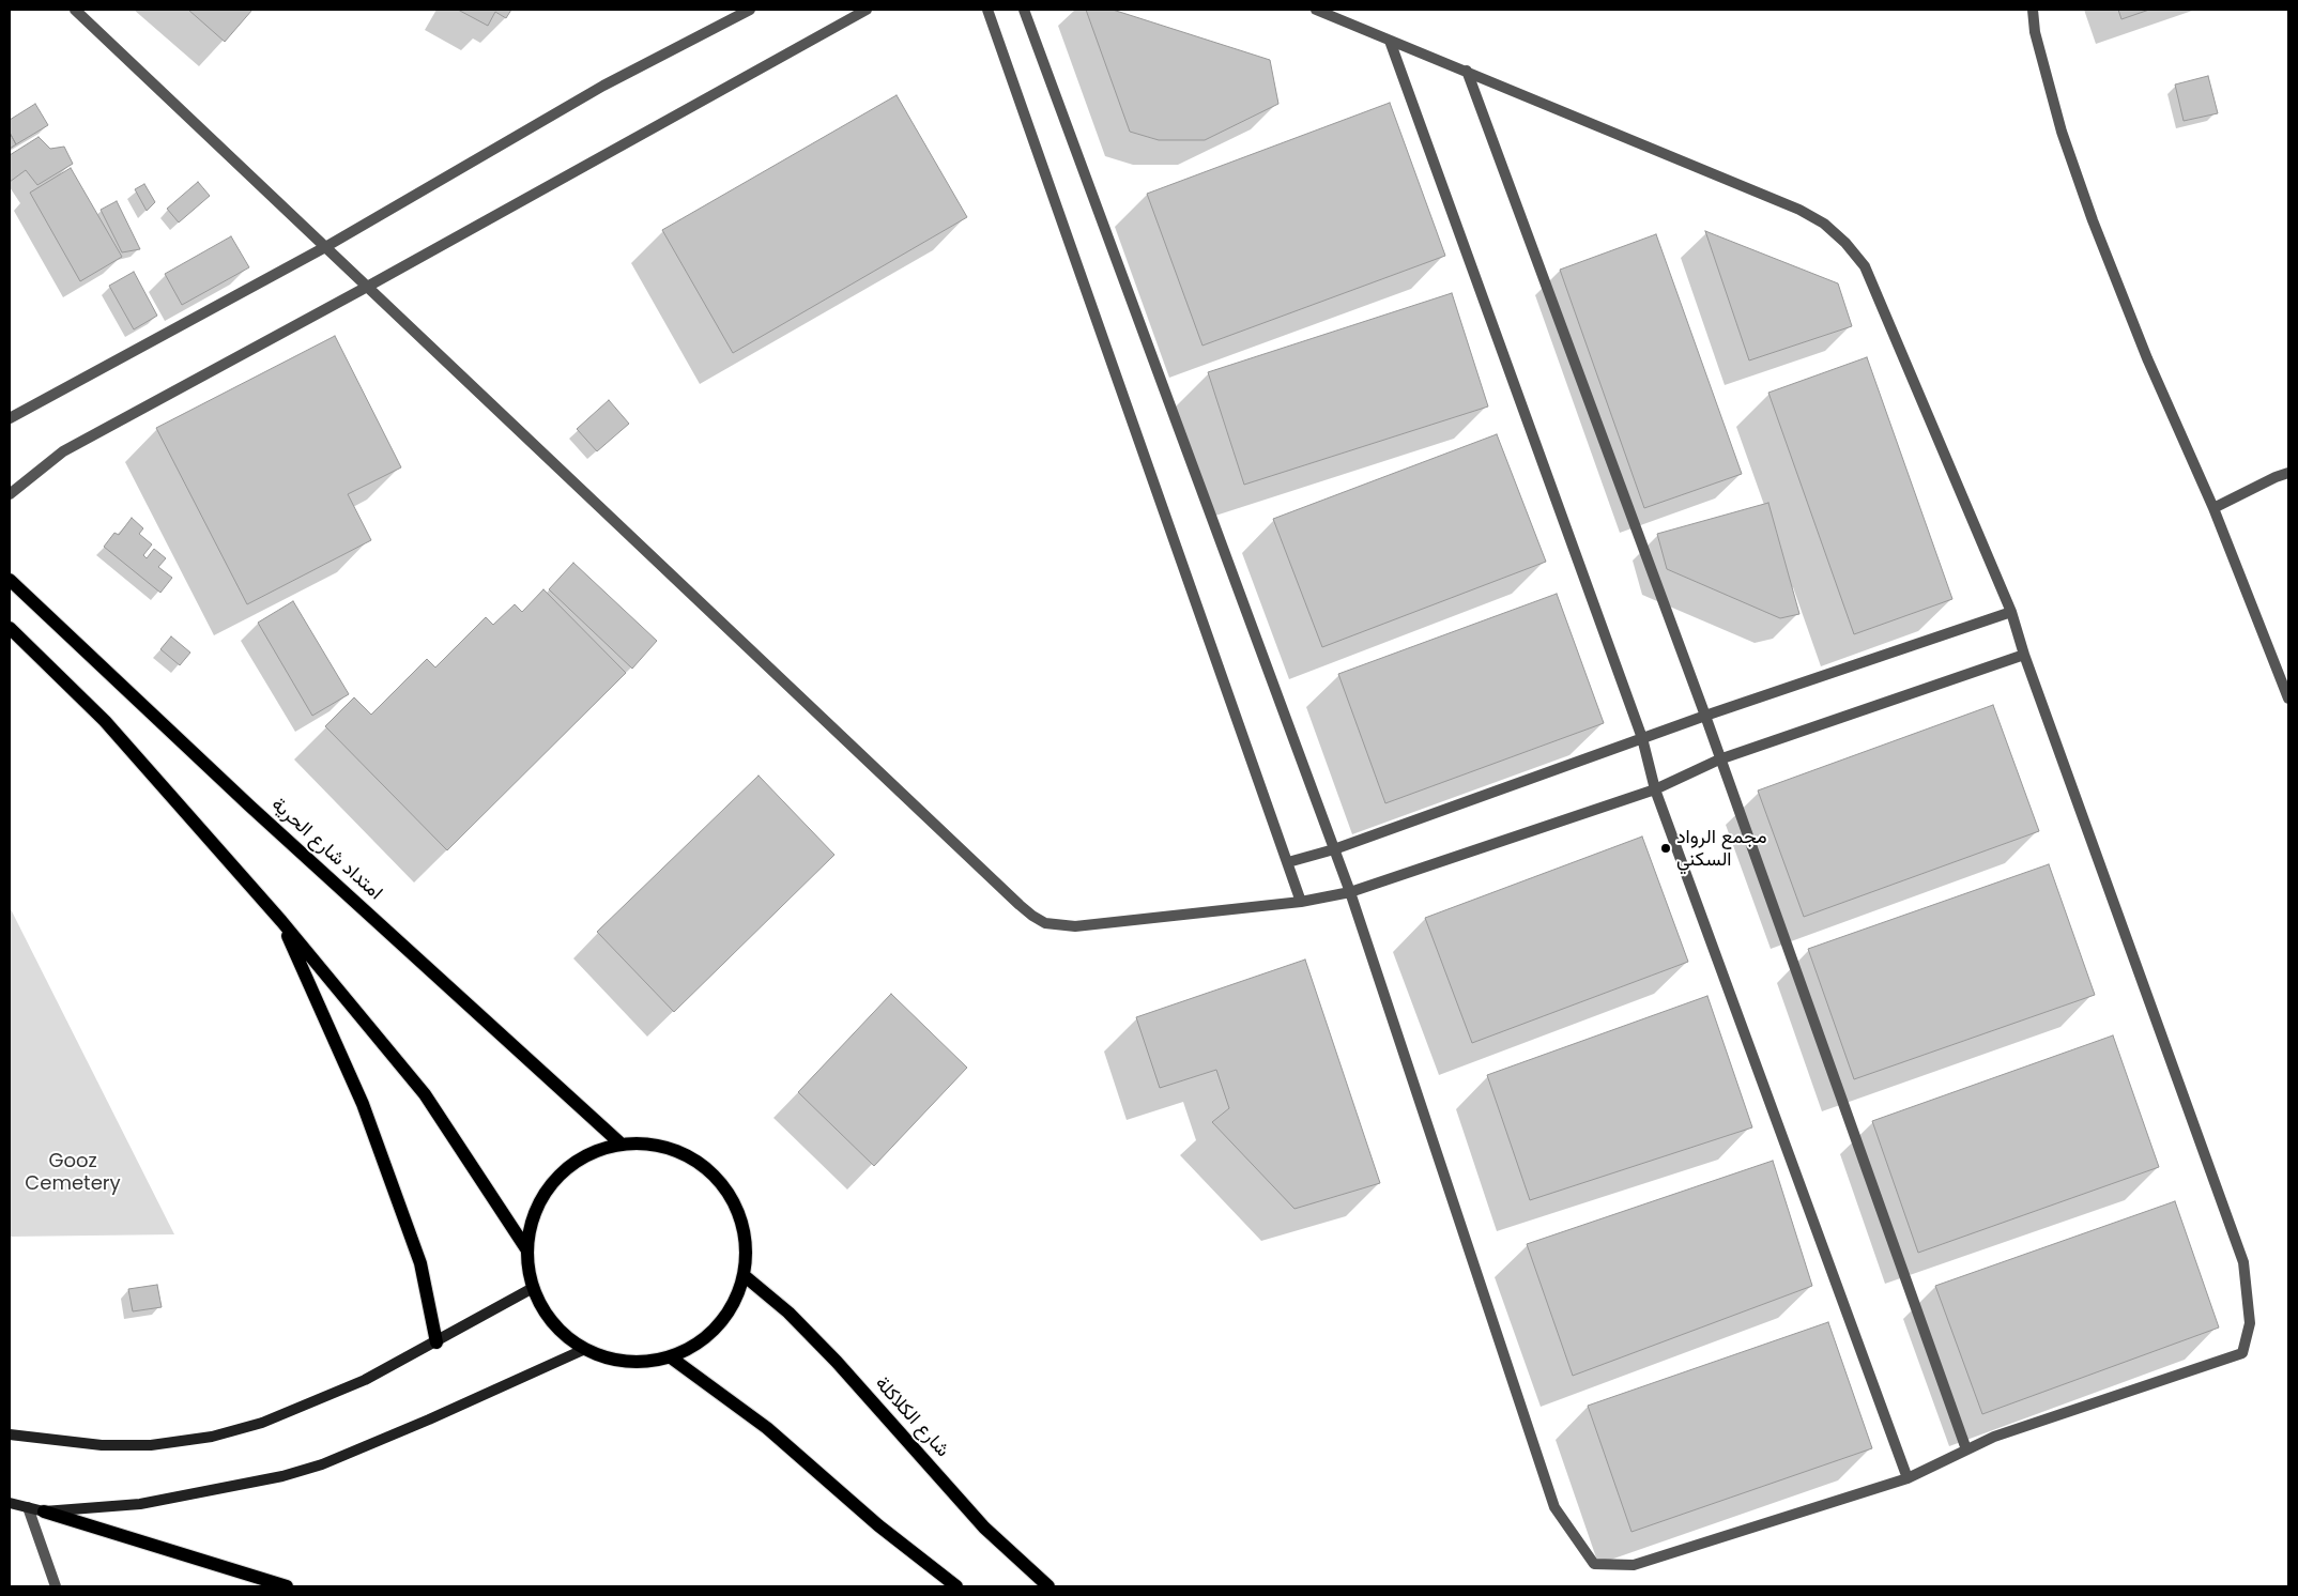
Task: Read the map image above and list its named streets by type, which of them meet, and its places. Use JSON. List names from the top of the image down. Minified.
{"streets":{"main road":["امتداد شارع الحرية","شارع الكلاكلة"]},"parks":["Gooz Cemetery"],"places":["مجمع الرواد السكني"]}
